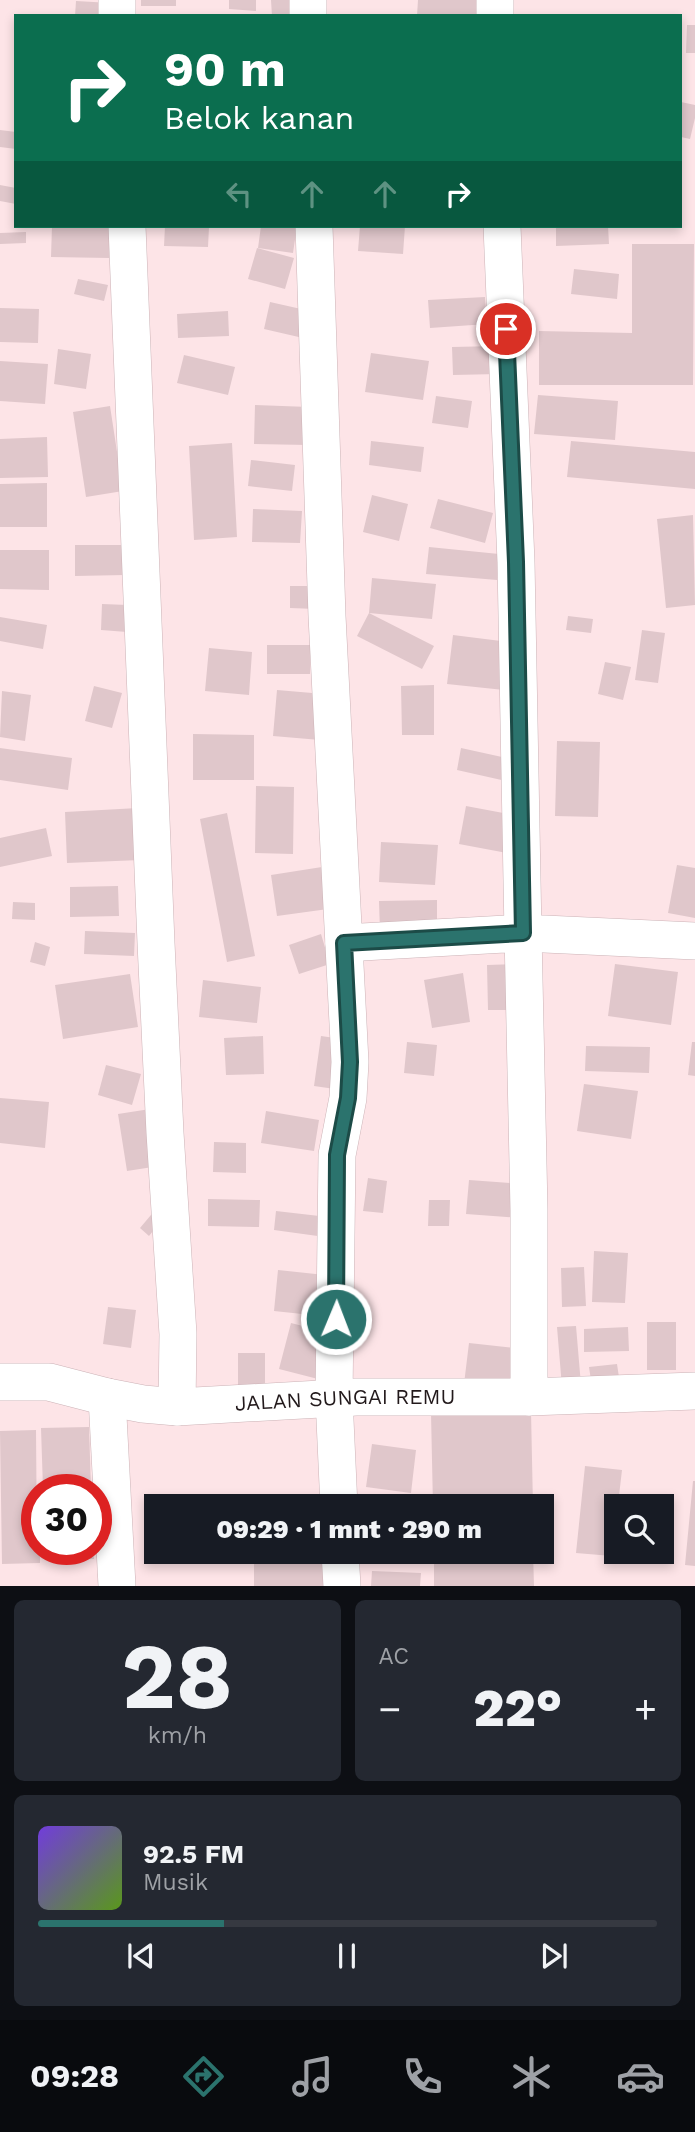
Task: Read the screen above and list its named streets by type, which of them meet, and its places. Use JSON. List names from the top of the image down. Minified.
{"streets":{"street":["JALAN SUNGAI REMU"]},"page":{"turn":["90 m","Belok kanan"],"limit":"30","trip":"09:29 · 1 mnt · 290 m","tile":[["28","km/h"],"AC"],"heat":["−","22°","+"],"song":["92.5 FM","Musik"],"tabs":"09:28"}}
